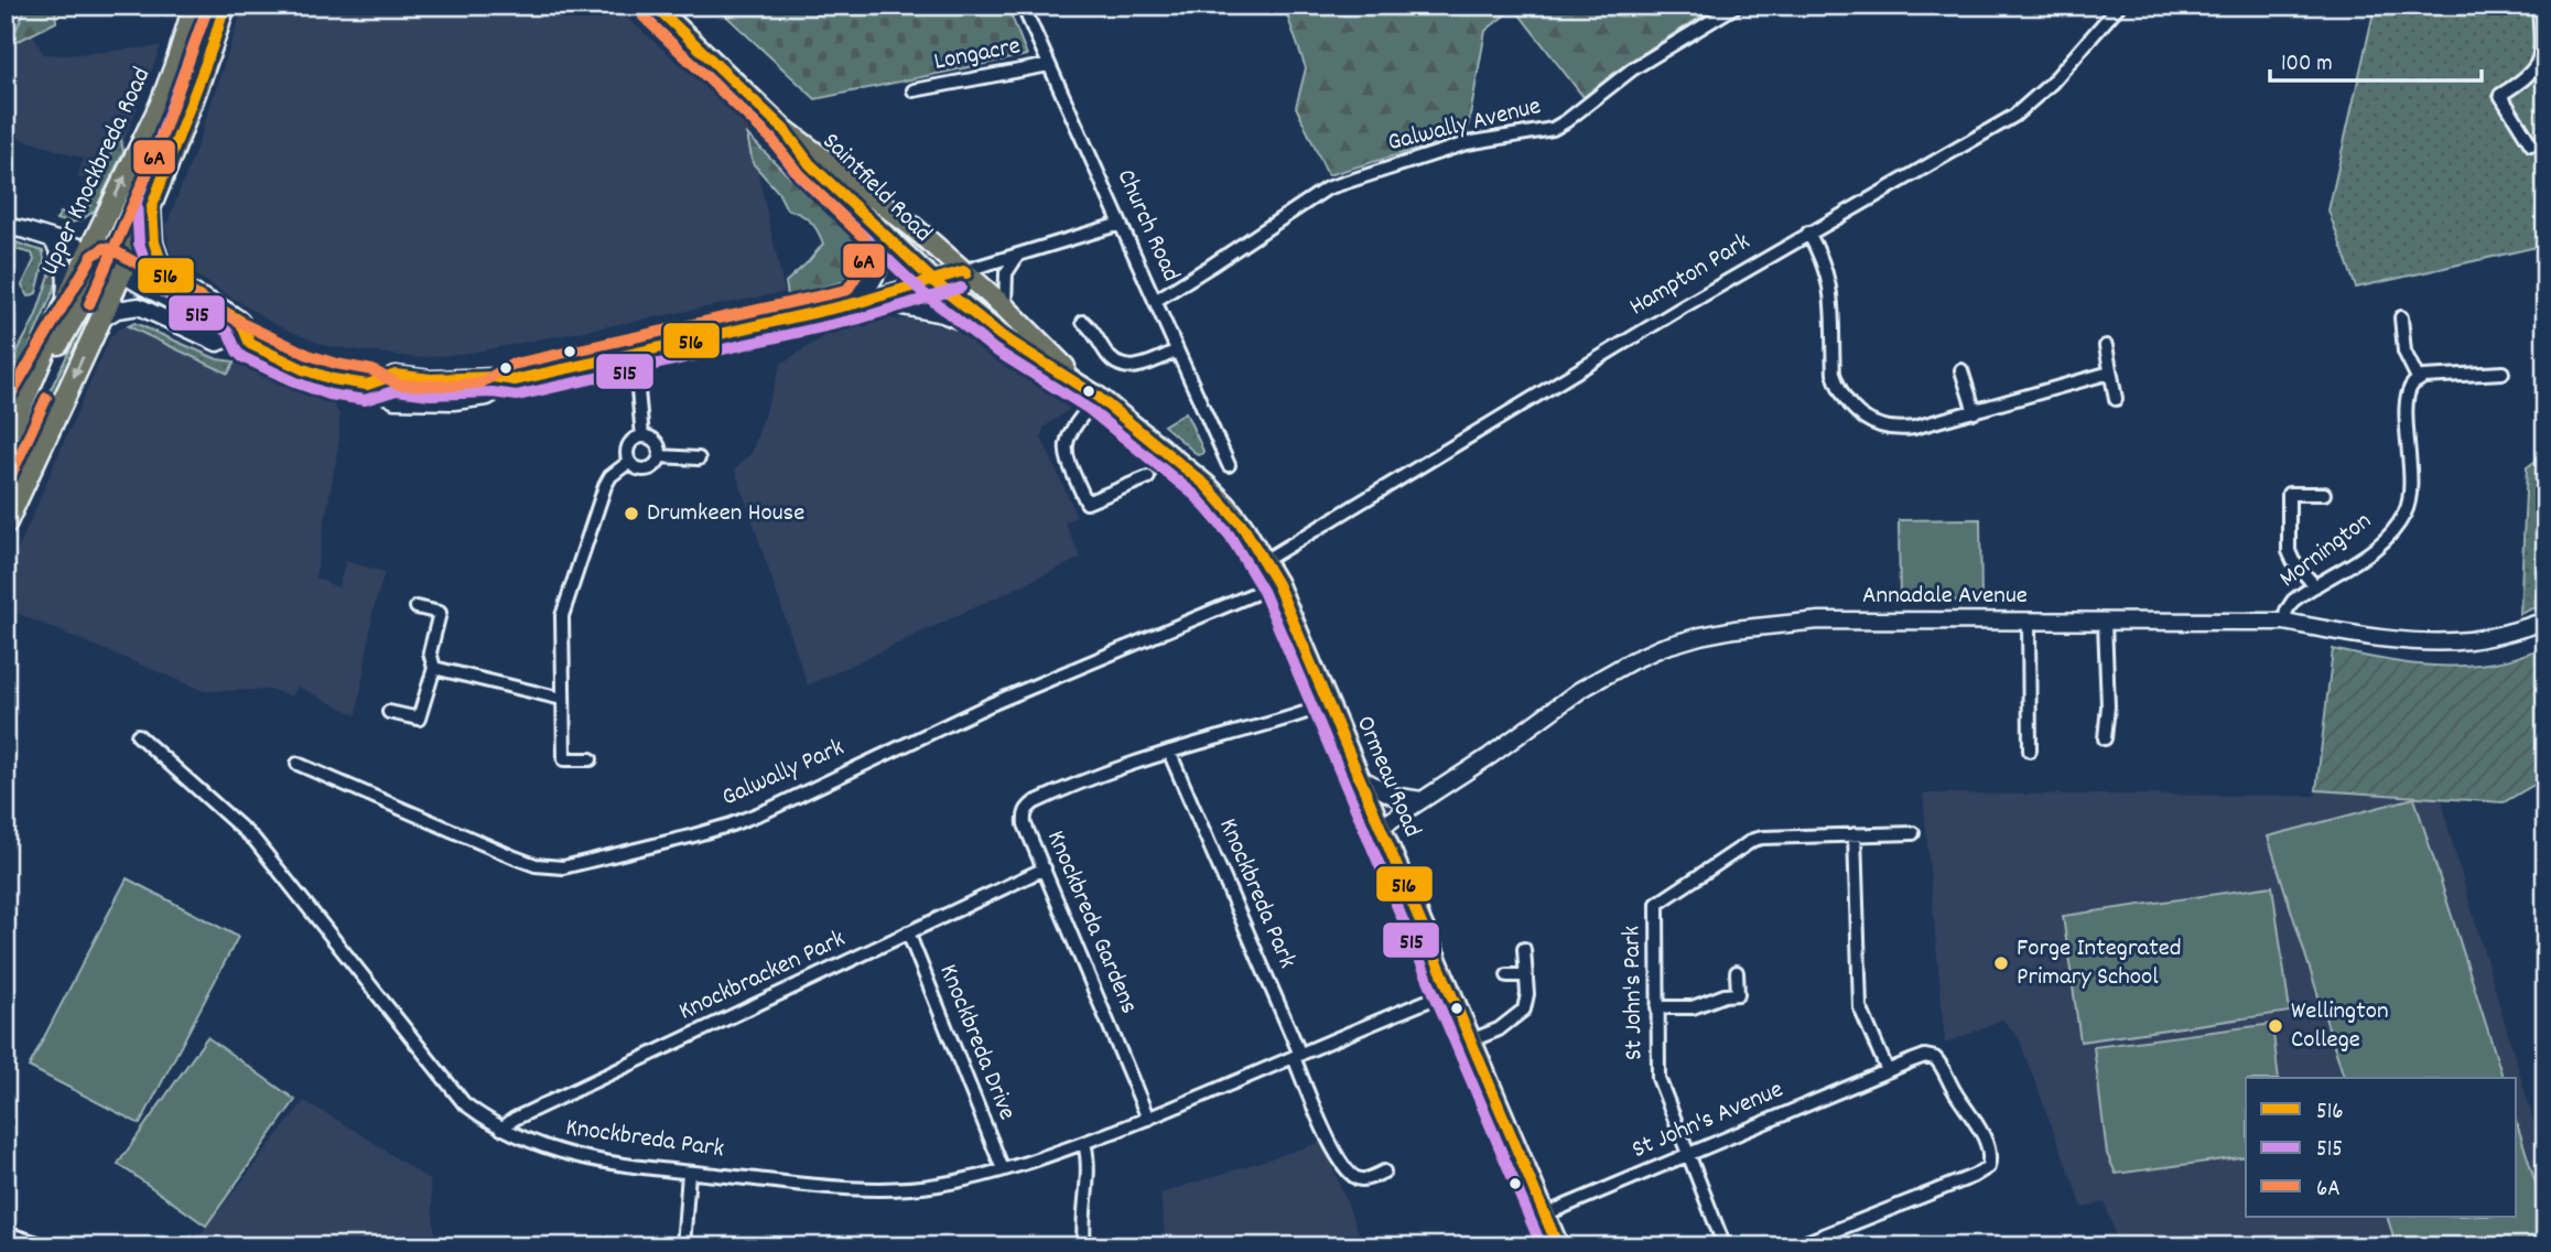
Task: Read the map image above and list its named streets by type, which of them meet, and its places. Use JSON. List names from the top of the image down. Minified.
{"streets":{"main road":["Upper Knockbreda Road","Saintfield Road","Ormeau Road"],"street":["Longacre","Galwally Avenue","Church Road","Hampton Park","Mornington","Annadale Avenue","Galwally Park","Knockbreda Park","Knockbreda Gardens","Knockbracken Park","St John's Park","Knockbreda Drive","St John's Avenue"]},"crossings":[["Longacre","Church Road"],["Galwally Avenue","Church Road"],["Saintfield Road","Ormeau Road"],["Hampton Park","Ormeau Road"],["Mornington","Annadale Avenue"],["Annadale Avenue","Ormeau Road"],["Galwally Park","Ormeau Road"],["Ormeau Road","Knockbreda Park"],["Ormeau Road","St John's Avenue"],["Knockbreda Park","Knockbreda Gardens"],["Knockbreda Park","Knockbracken Park"],["Knockbreda Park","Knockbreda Drive"],["Knockbreda Gardens","Knockbracken Park"],["Knockbracken Park","Knockbreda Drive"],["St John's Park","St John's Avenue"]],"places":["Drumkeen House","Forge Integrated Primary School","Wellington College"],"lines":["transit line 516","transit line 515","transit line 6A"],"legend":["516","515","6A"],"scale_bar":"100 m"}
